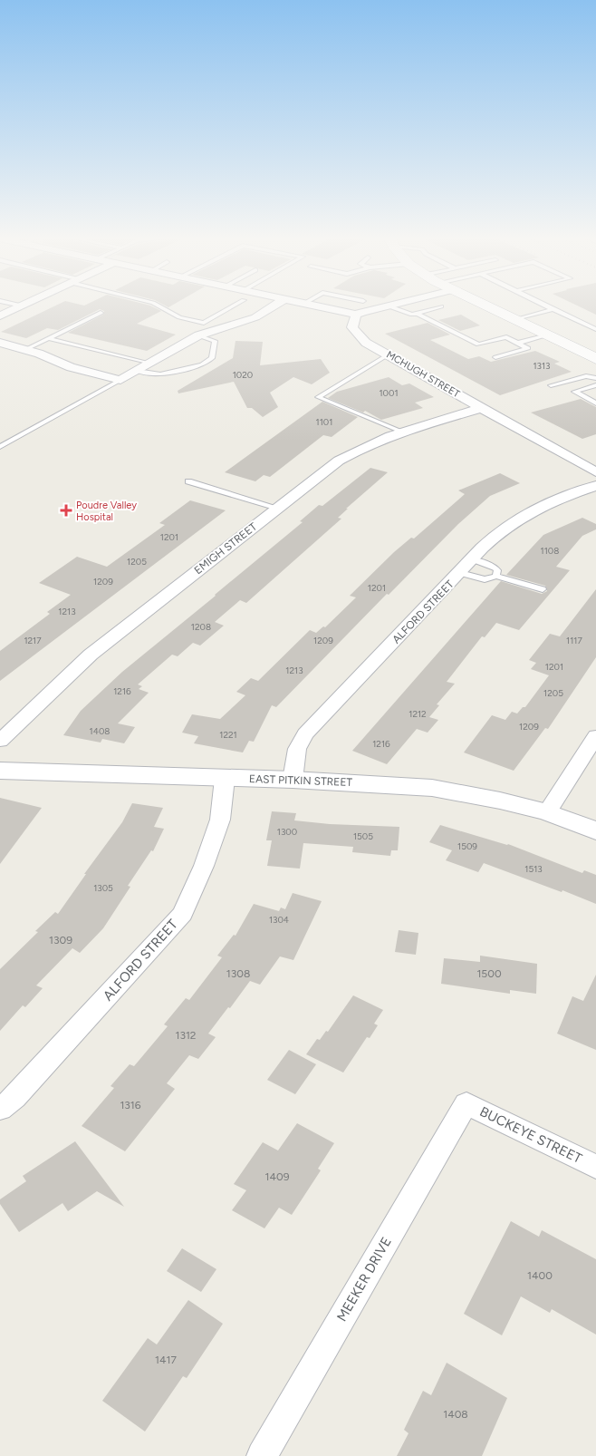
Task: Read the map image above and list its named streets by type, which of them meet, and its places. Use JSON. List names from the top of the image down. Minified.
{"streets":{"street":["MCHUGH STREET","EMIGH STREET","ALFORD STREET","EAST PITKIN STREET","BUCKEYE STREET","MEEKER DRIVE"]},"crossings":[["MCHUGH STREET","EMIGH STREET"],["ALFORD STREET","EAST PITKIN STREET"],["BUCKEYE STREET","MEEKER DRIVE"]],"places":{"health":["Poudre Valley Hospital"]},"house_numbers":["1313","1020","1001","1101","1201","1108","1205","1209","1201","1213","1208","1217","1209","1117","1201","1213","1216","1205","1212","1209","1408","1221","1216","1300","1505","1509","1513","1305","1304","1309","1308","1500","1312","1316","1409","1400","1417","1408"]}
